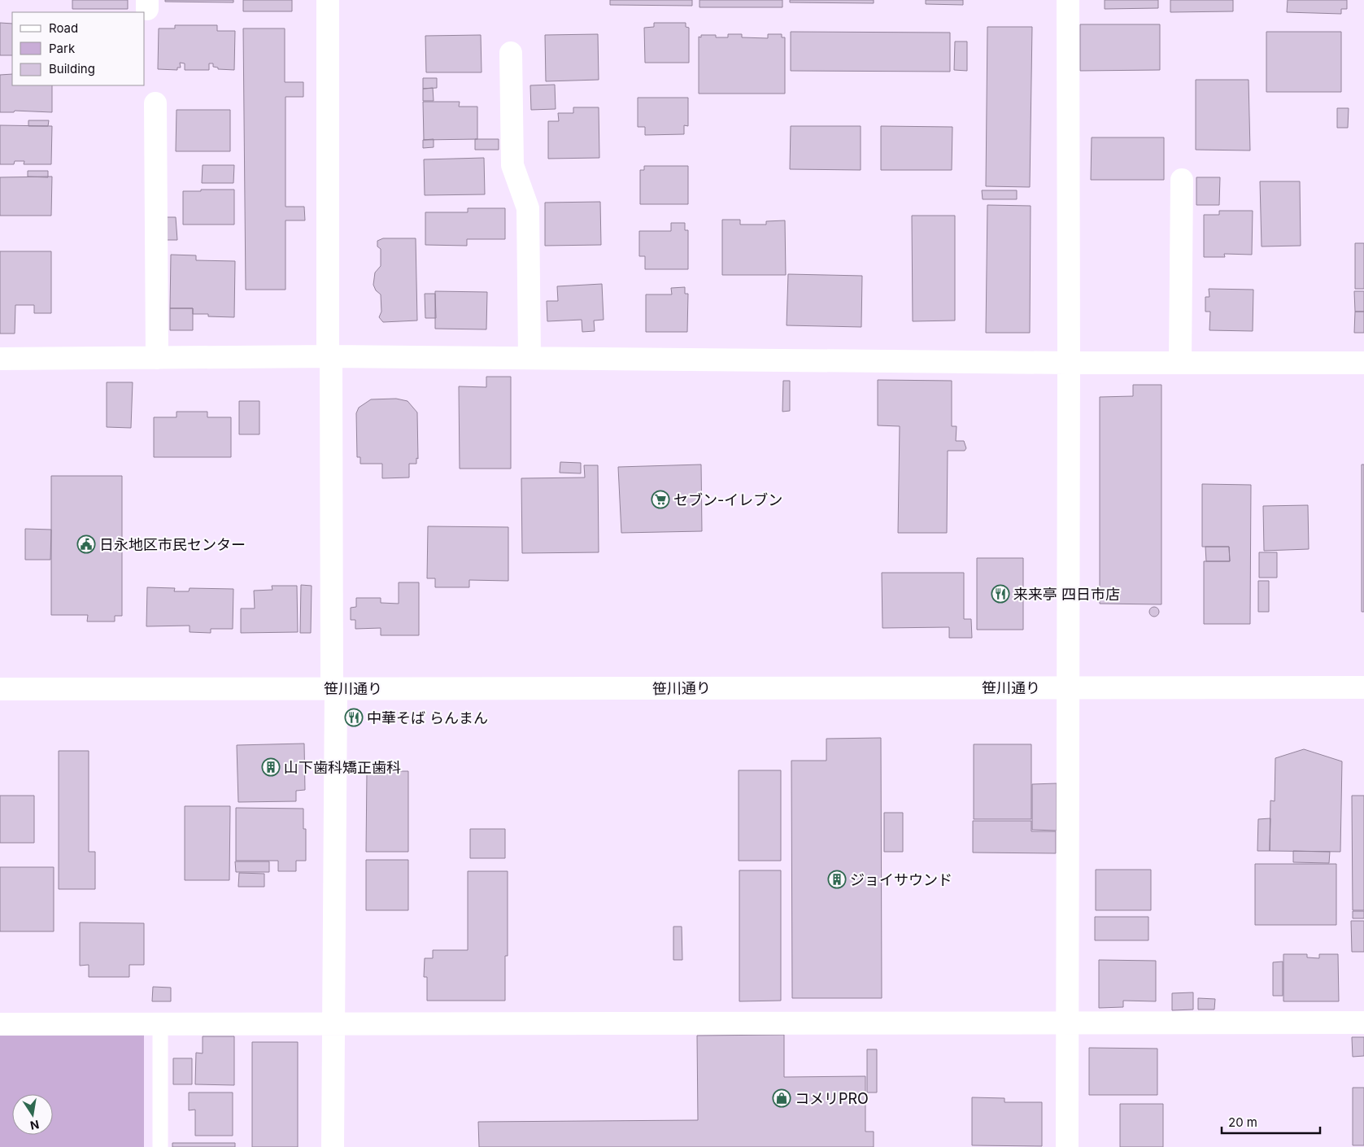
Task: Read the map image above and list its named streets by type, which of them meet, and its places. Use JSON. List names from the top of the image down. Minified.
{"streets":{"street":["笹川通り"]},"places":{"supermarket":["セブン-イレブン"],"public building":["日永地区市民センター"],"restaurant":["来来亭 四日市店","中華そば らんまん"],"building":["山下歯科矯正歯科","ジョイサウンド"],"shop":["コメリPRO"]},"legend":["Road","Park","Building"],"scale_bar":"20 m","north":"bottom"}
